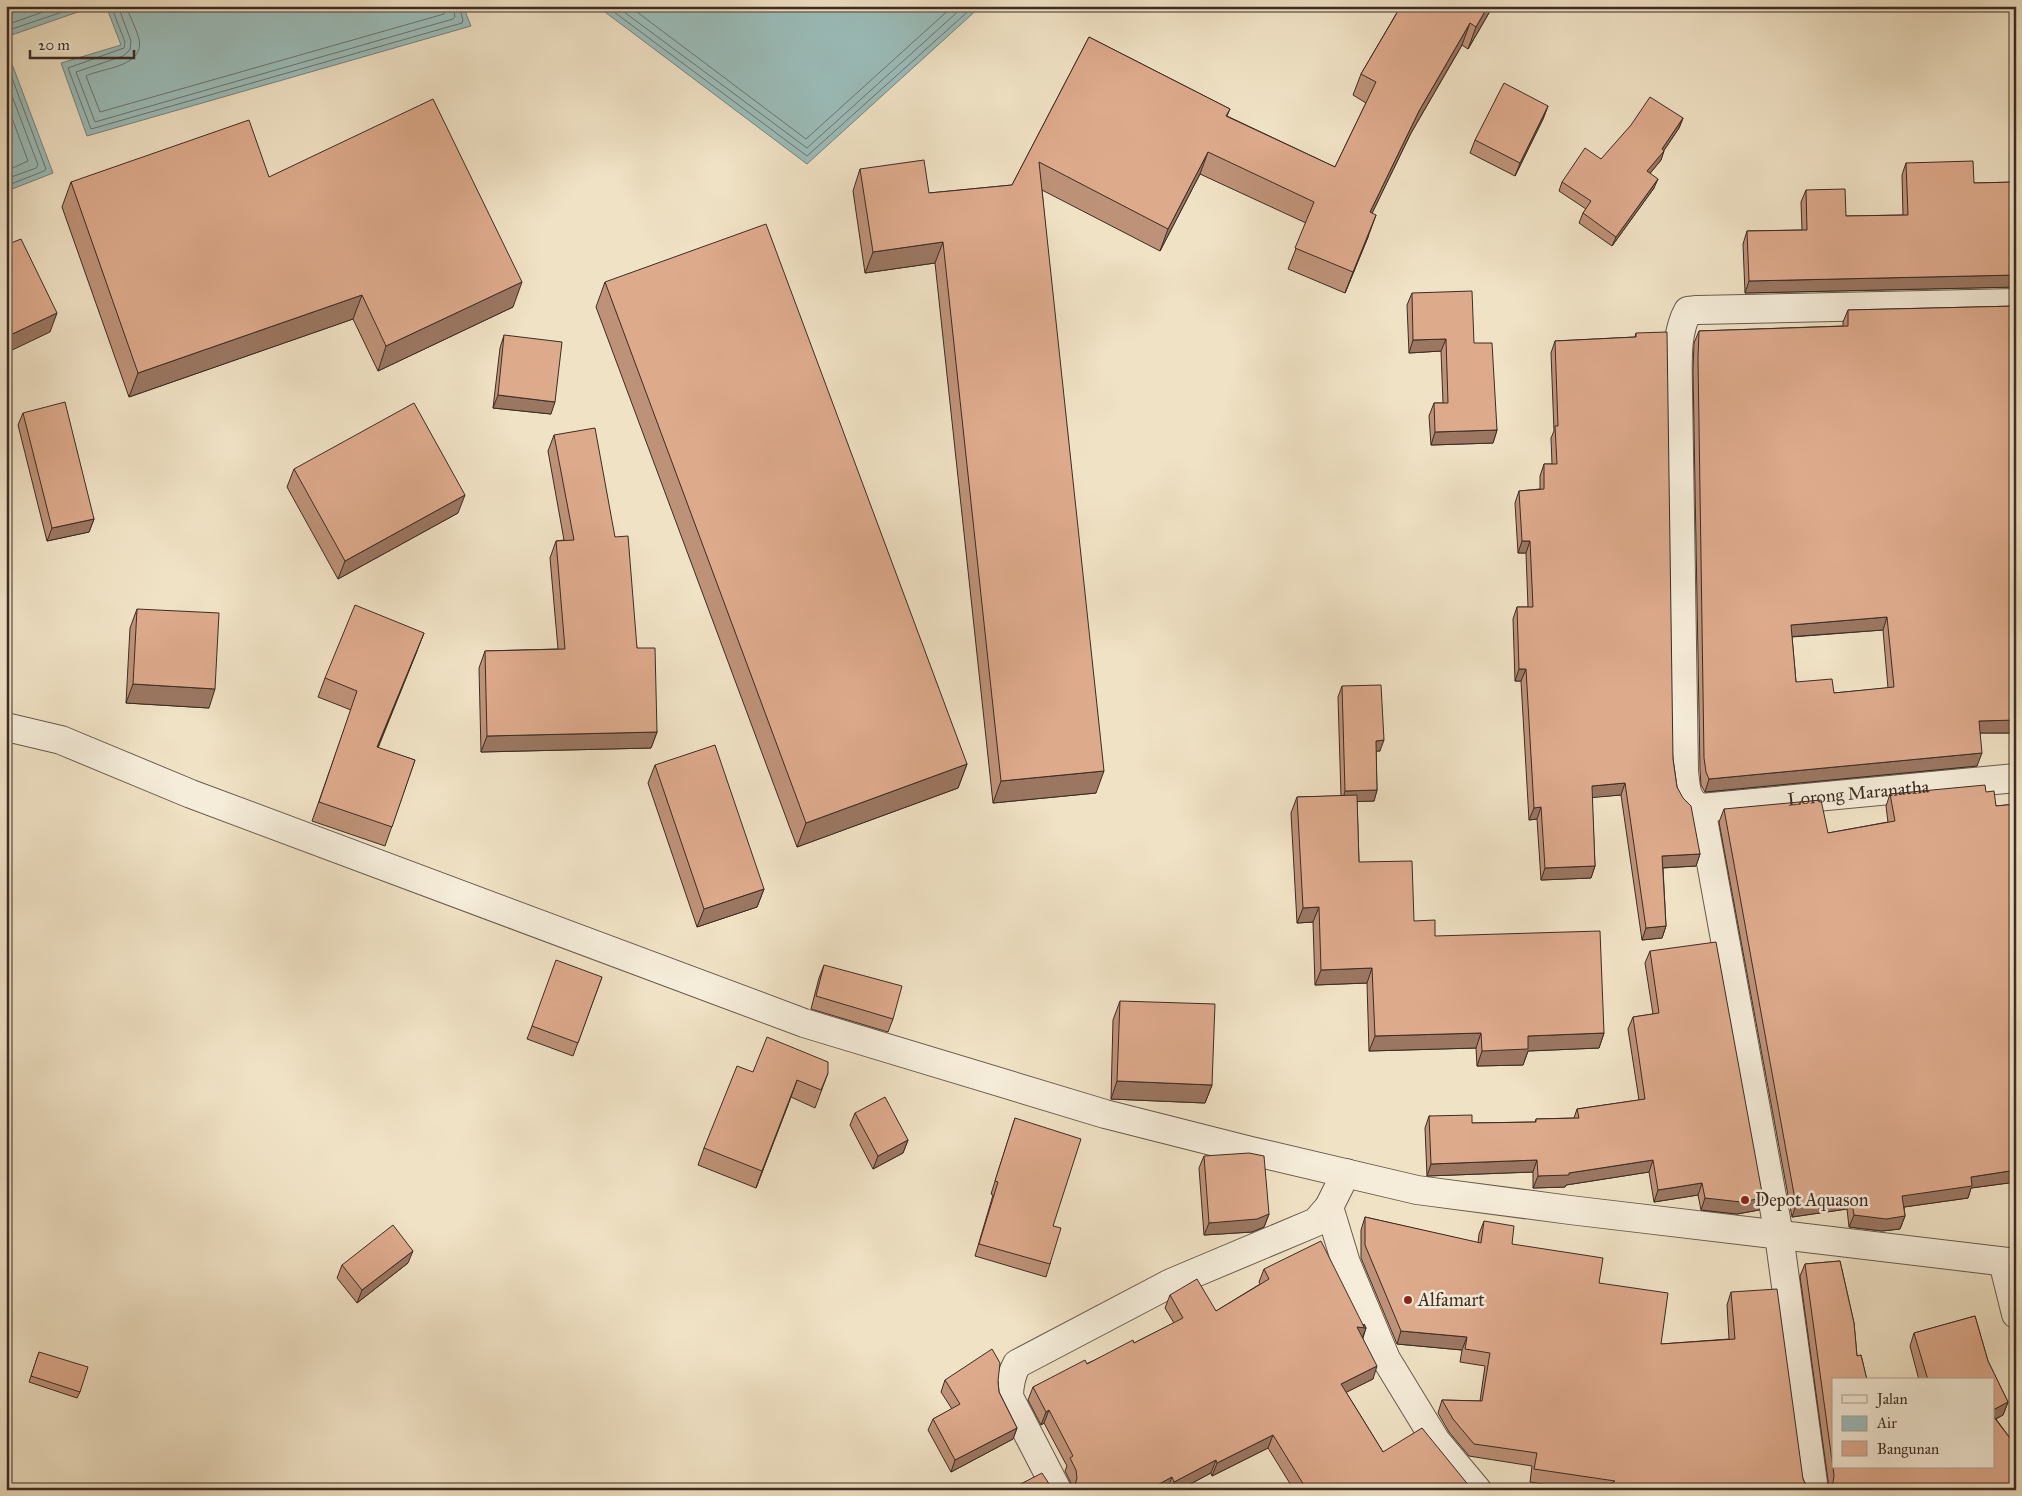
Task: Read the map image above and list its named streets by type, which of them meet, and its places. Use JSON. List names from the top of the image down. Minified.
{"streets":{"street":["Lorong Maranatha"]},"places":["Depot Aquason","Alfamart"],"legend":["Jalan","Air","Bangunan"],"scale_bar":"20 m"}
